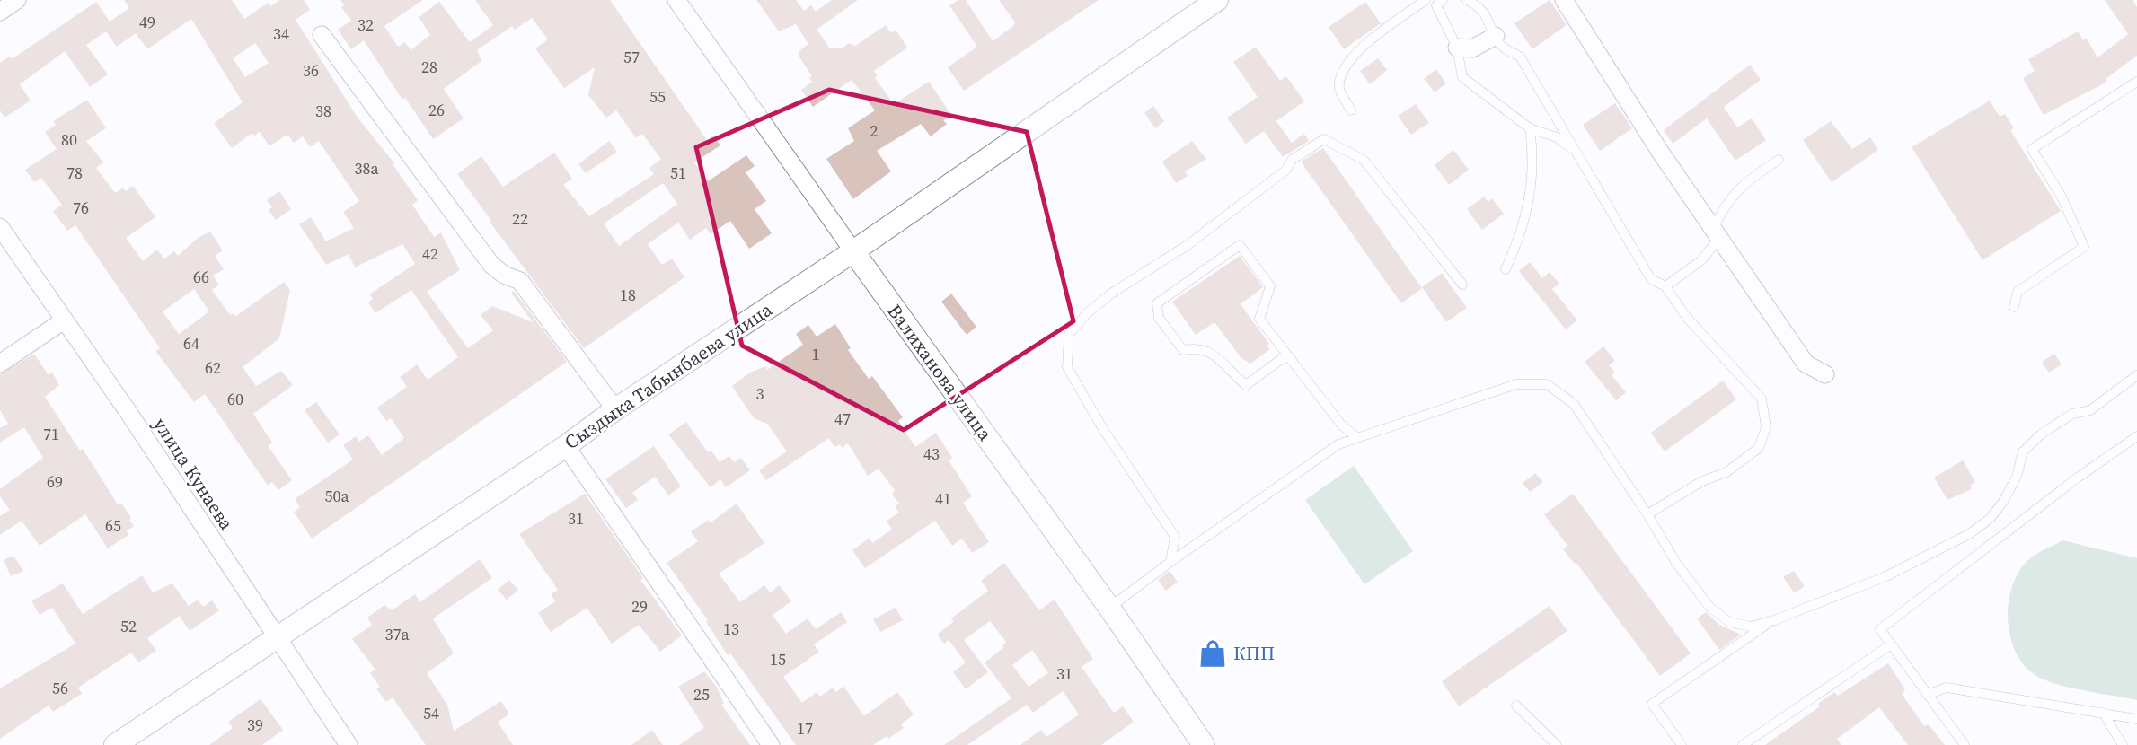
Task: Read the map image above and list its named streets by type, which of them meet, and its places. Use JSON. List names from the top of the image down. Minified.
{"streets":{"street":["Валиханова улица","Сыздыка Табынбаева улица","улица Кунаева"]},"crossings":[["Валиханова улица","Сыздыка Табынбаева улица"],["Сыздыка Табынбаева улица","улица Кунаева"]],"places":{"shop":["КПП"]},"house_numbers":["49","32","34","57","28","36","55","26","38","2","80","38а","78","51","76","22","42","66","18","64","1","62","3","60","47","71","43","69","50а","41","31","65","29","52","13","37а","15","31","56","25","54","39","17"]}
